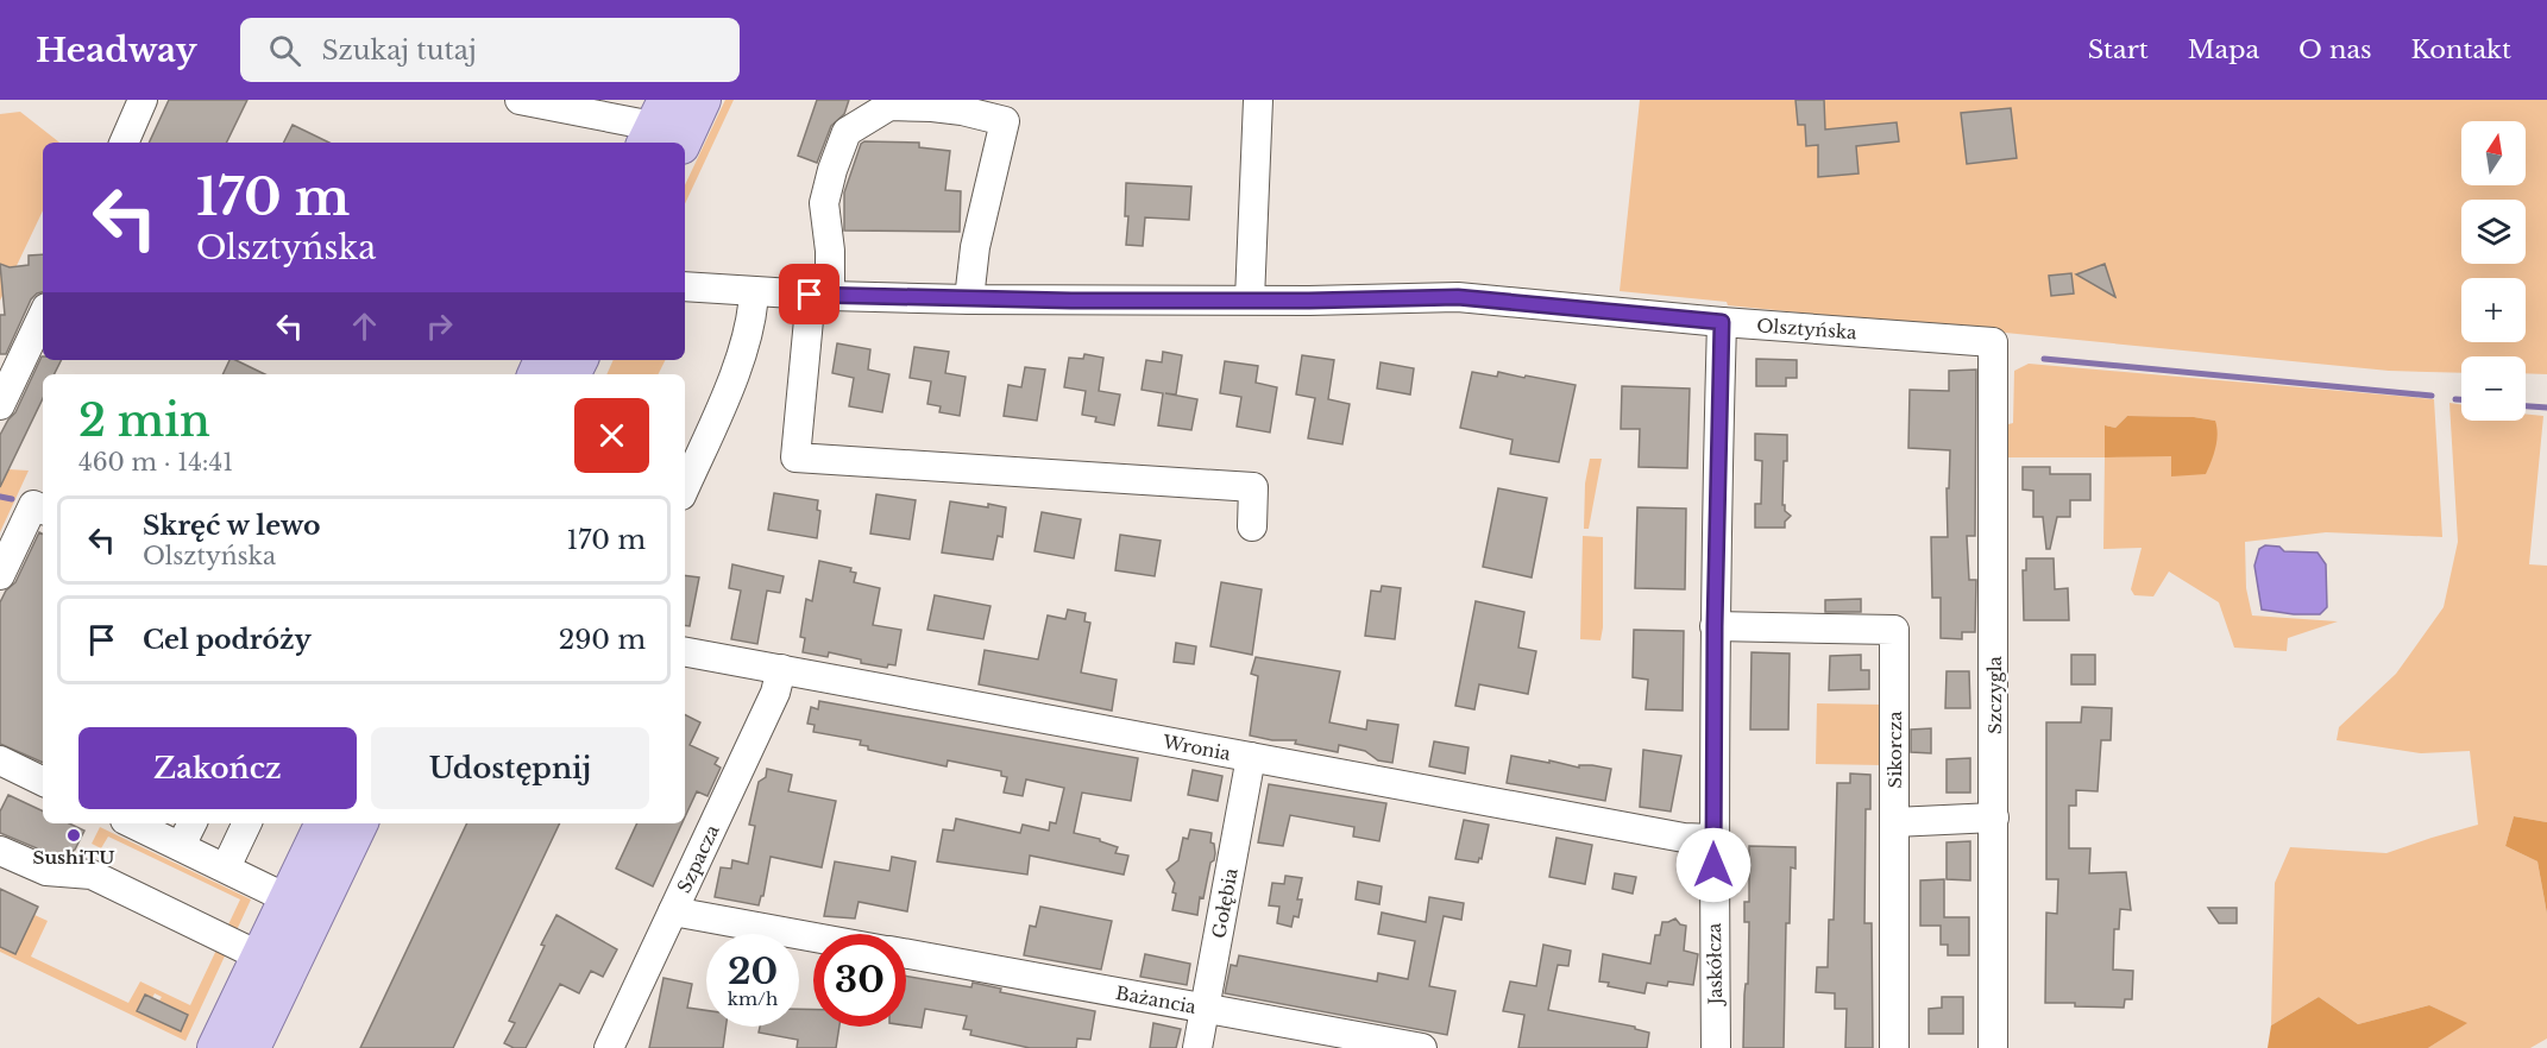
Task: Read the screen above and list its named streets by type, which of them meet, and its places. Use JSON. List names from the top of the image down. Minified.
{"streets":{"street":["Olsztyńska","Szczygla","Wronia","Sikorcza","Szpacza","Gołębia","Jaskółcza","Bażancia"]},"crossings":[["Olsztyńska","Szczygla"],["Olsztyńska","Jaskółcza"],["Wronia","Szpacza"],["Wronia","Gołębia"],["Wronia","Jaskółcza"],["Sikorcza","Jaskółcza"],["Szpacza","Bażancia"],["Gołębia","Bażancia"]],"places":["SushiTU"],"north":"top","page":{"header":"Headway","search":"Szukaj tutaj","nav":["Start","Mapa","O nas","Kontakt"],"map_buttons":["+","−"],"turn":["170 m","Olsztyńska"],"heading":["2 min","460 m · 14:41"],"list":[{"name":"Skręć w lewo","note":"Olsztyńska","value":"170 m"},{"name":"Cel podróży","value":"290 m"}],"buttons":["Zakończ","Udostępnij"],"speed":"20 km/h","limit":"30"}}
